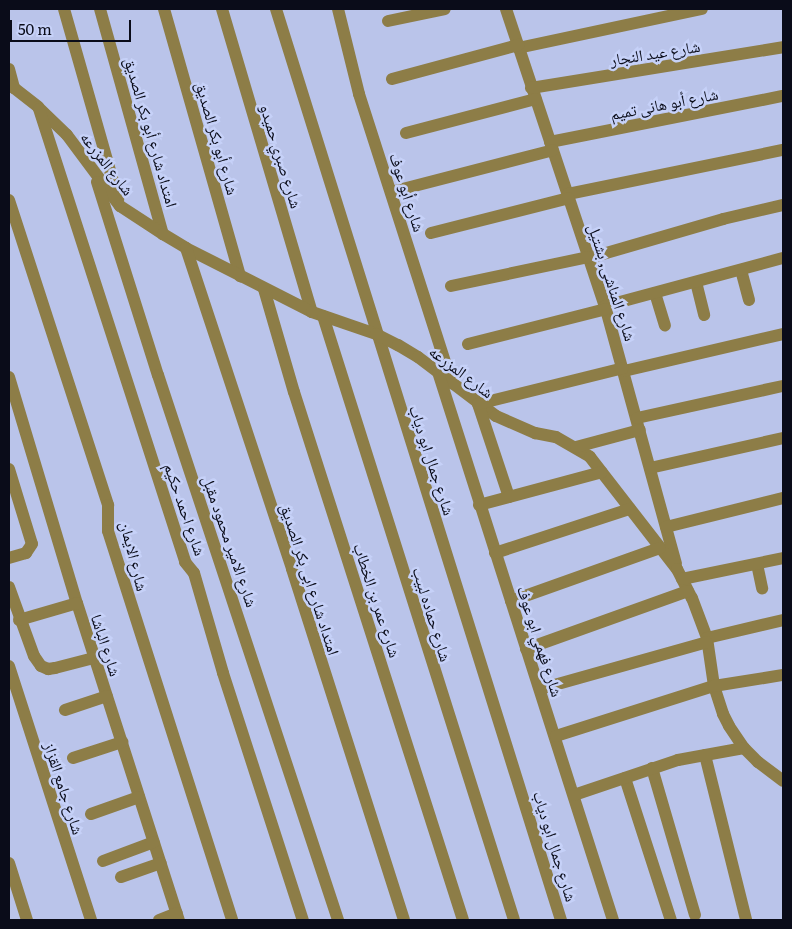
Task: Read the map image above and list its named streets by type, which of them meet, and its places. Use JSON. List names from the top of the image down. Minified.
{"streets":{"street":["شارع عيد النجار","شارع أبو هانى تميم","امتداد شارع أبو بكر الصديق","شارع أبو بكر الصديق","شارع صبري حميدو","شارع المزرعه","شارع أبو عوف","شارع المناشى, بشتيل","شارع جمال ابو دياب","شارع احمد حكيم","شارع الامير محمود مقبل","شارع الايمان","امتداد شارع ابى بكر الصديق","شارع عمر بن الخطاب","شارع حماده لبيب","شارع فهمي ابو عوف","شارع الباشا","شارع جامع القزاز"]},"crossings":[["شارع عيد النجار","شارع المناشى, بشتيل"],["شارع أبو هانى تميم","شارع أبو عوف"],["شارع أبو هانى تميم","شارع المناشى, بشتيل"],["امتداد شارع أبو بكر الصديق","شارع المزرعه"],["شارع أبو بكر الصديق","شارع المزرعه"],["شارع صبري حميدو","شارع المزرعه"],["شارع صبري حميدو","شارع حماده لبيب"],["شارع المزرعه","شارع أبو عوف"],["شارع المزرعه","شارع المناشى, بشتيل"],["شارع المزرعه","شارع جمال ابو دياب"],["شارع المزرعه","شارع احمد حكيم"],["شارع المزرعه","شارع الامير محمود مقبل"],["شارع المزرعه","امتداد شارع ابى بكر الصديق"],["شارع المزرعه","شارع عمر بن الخطاب"],["شارع المزرعه","شارع حماده لبيب"],["شارع المزرعه","شارع فهمي ابو عوف"]],"scale_bar":"50 m"}
